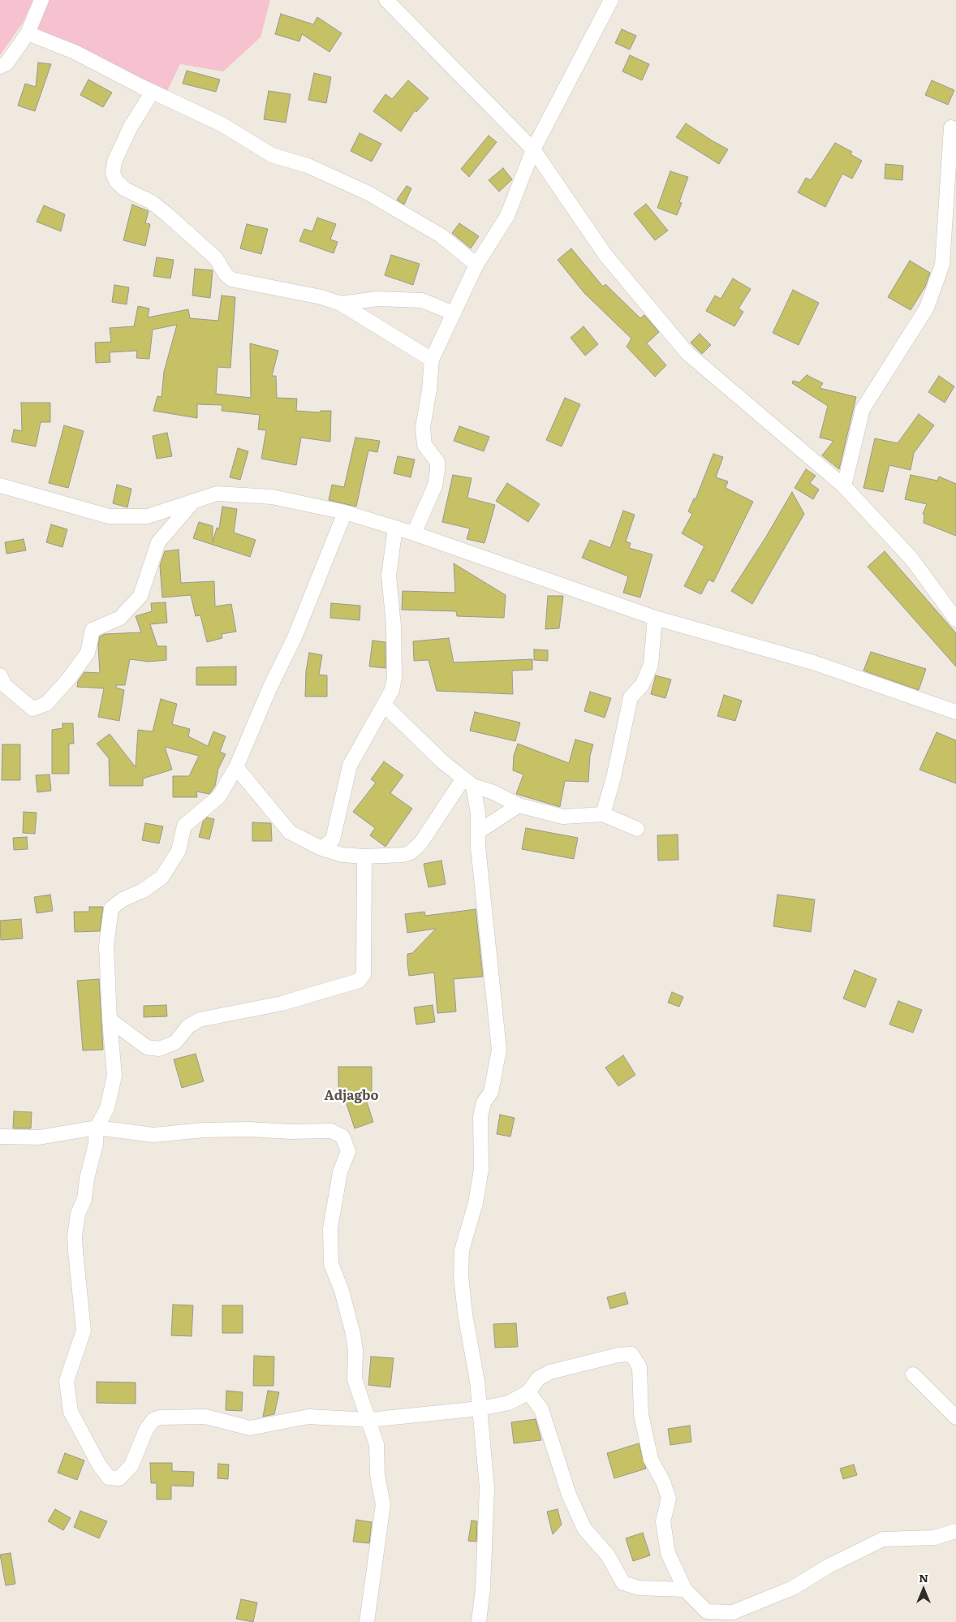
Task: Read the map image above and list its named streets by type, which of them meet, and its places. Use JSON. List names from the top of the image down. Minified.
{"districts":["Adjagbo"],"north":"top"}
